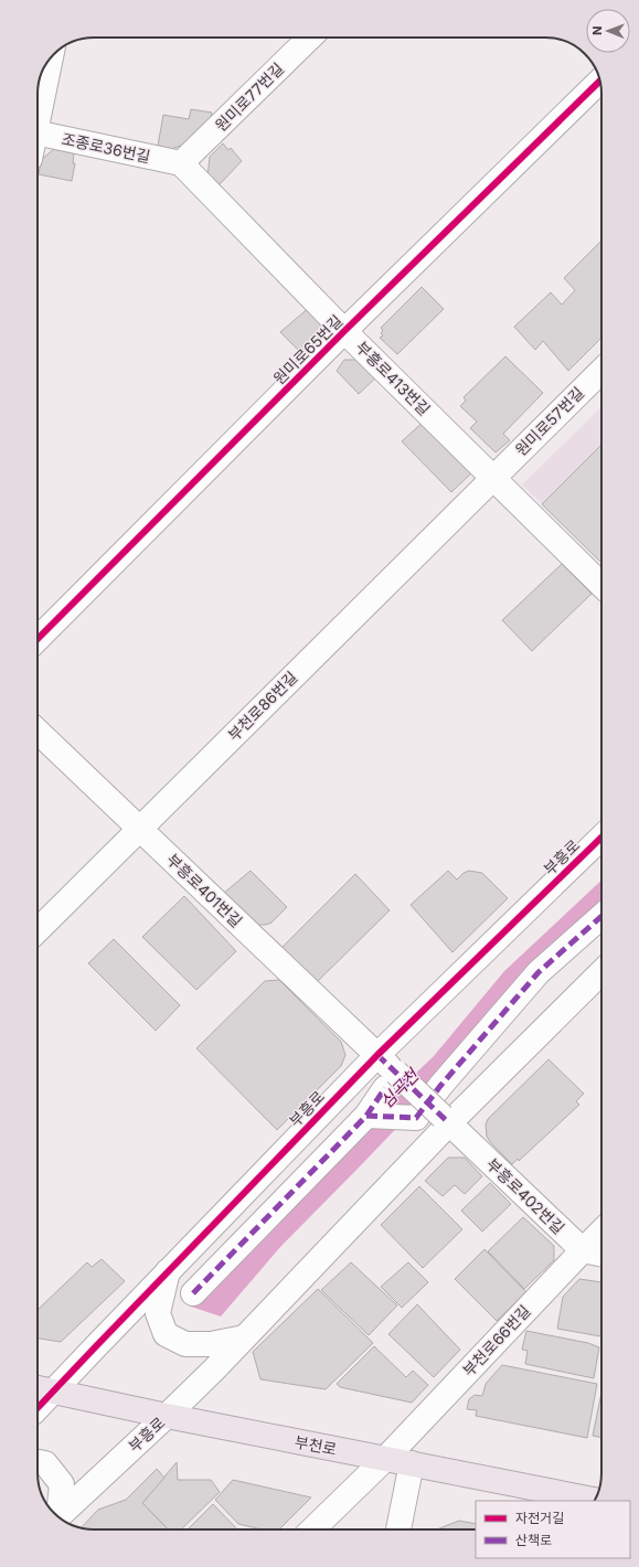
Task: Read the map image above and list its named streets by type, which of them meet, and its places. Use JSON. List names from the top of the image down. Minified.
{"streets":{"main road":["부천로"],"street":["원미로77번길","조종로36번길","원미로65번길","부흥로413번길","원미로57번길","부천로86번길","부흥로","부흥로401번길","부흥로402번길","부천로66번길"]},"crossings":[["원미로77번길","조종로36번길"],["원미로77번길","부흥로413번길"],["조종로36번길","부흥로413번길"],["원미로65번길","부흥로413번길"],["부흥로413번길","원미로57번길"],["부흥로413번길","부천로86번길"],["원미로57번길","부천로86번길"],["부천로86번길","부흥로401번길"],["부흥로","부흥로401번길"],["부흥로","부흥로402번길"],["부흥로","부천로"],["부흥로401번길","부흥로402번길"],["부흥로402번길","부천로66번길"],["부천로66번길","부천로"]],"water":["심곡천"],"legend":["자전거길","산책로"],"north":"left"}
